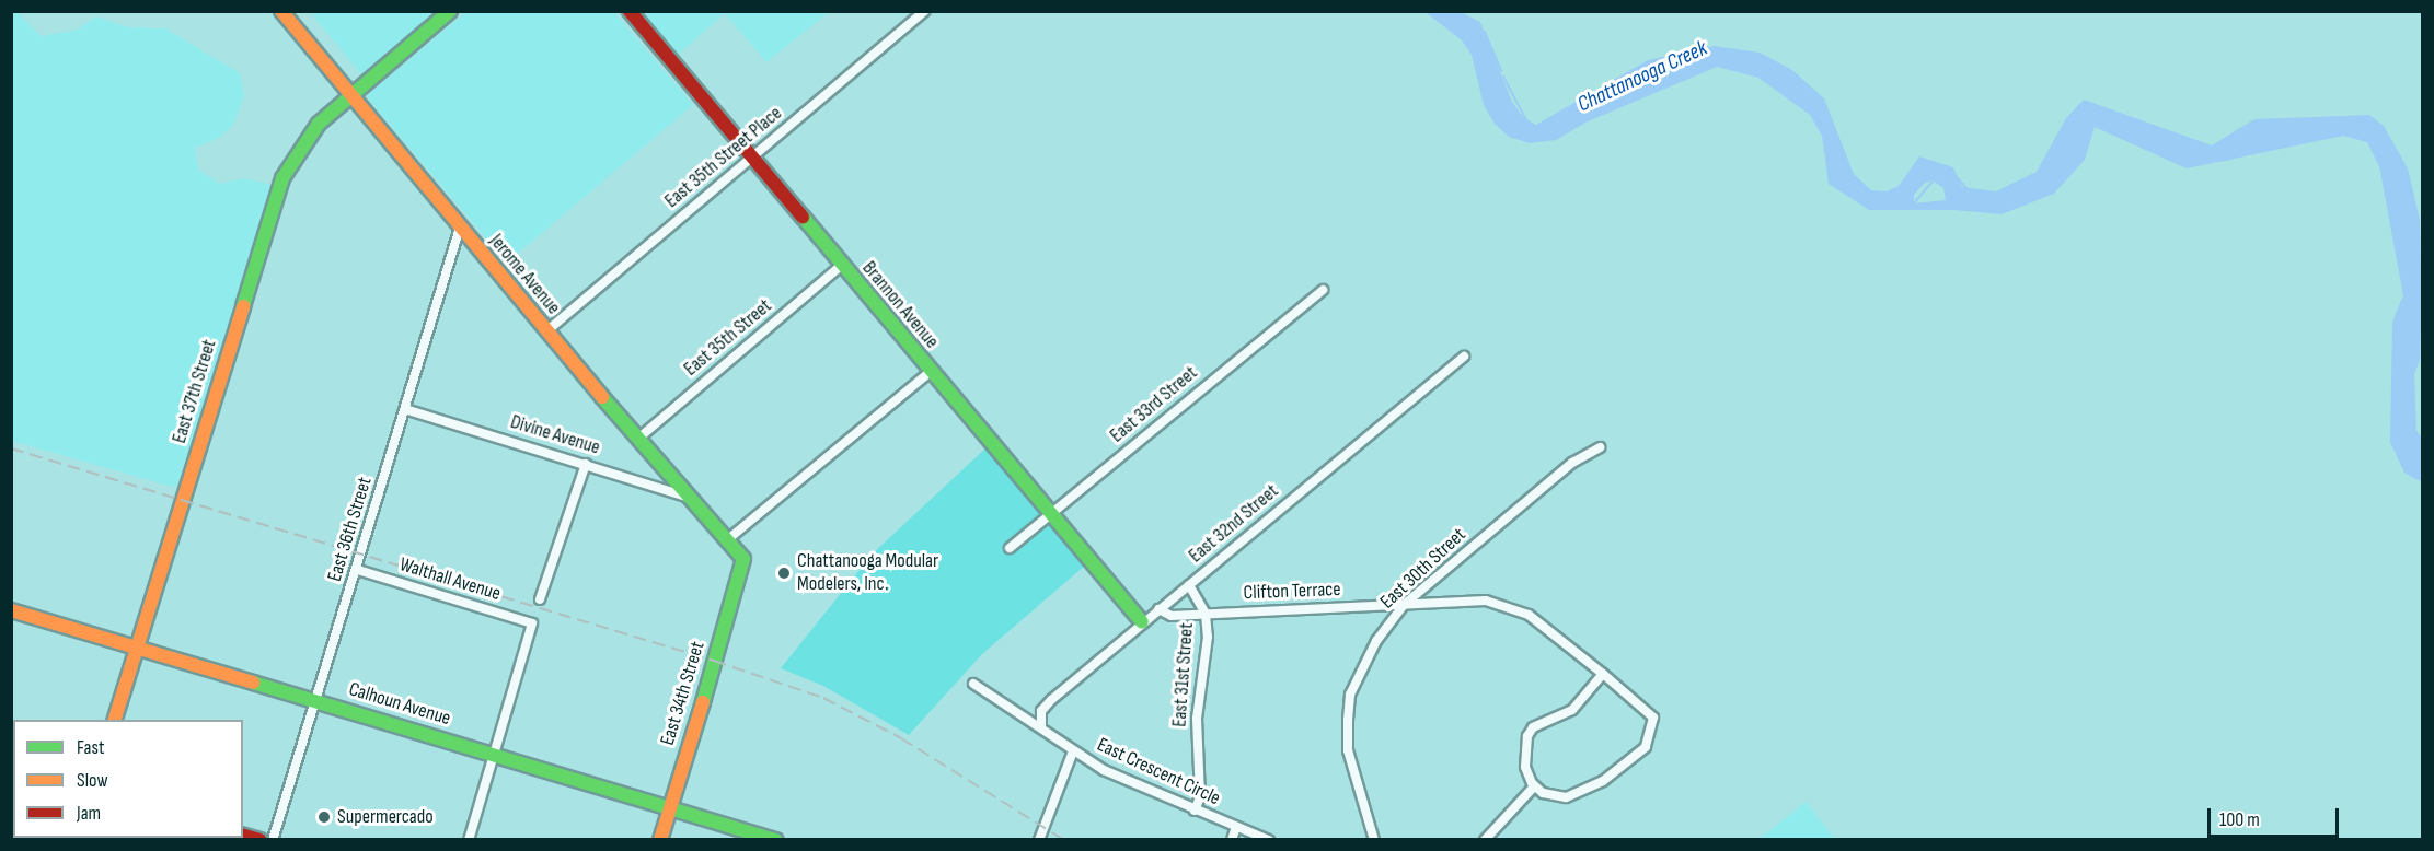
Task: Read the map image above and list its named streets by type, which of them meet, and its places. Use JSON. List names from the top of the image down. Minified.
{"streets":{"main road":["Jerome Avenue","Brannon Avenue","East 37th Street","East 34th Street","Calhoun Avenue"],"street":["East 35th Street Place","East 35th Street","East 33rd Street","Divine Avenue","East 32nd Street","East 36th Street","East 30th Street","Walthall Avenue","Clifton Terrace","East 31st Street","East Crescent Circle"]},"crossings":[["East 35th Street Place","Jerome Avenue"],["East 35th Street Place","Brannon Avenue"],["Jerome Avenue","East 35th Street"],["Jerome Avenue","East 37th Street"],["Jerome Avenue","Divine Avenue"],["Jerome Avenue","East 36th Street"],["Jerome Avenue","East 34th Street"],["Brannon Avenue","East 35th Street"],["Brannon Avenue","East 33rd Street"],["Brannon Avenue","East 32nd Street"],["East 37th Street","Calhoun Avenue"],["Divine Avenue","East 36th Street"],["East 32nd Street","Clifton Terrace"],["East 32nd Street","East 31st Street"],["East 32nd Street","East Crescent Circle"],["East 36th Street","Walthall Avenue"],["East 36th Street","Calhoun Avenue"],["East 30th Street","Clifton Terrace"],["Walthall Avenue","Calhoun Avenue"],["Clifton Terrace","East 31st Street"],["East 31st Street","East Crescent Circle"],["East 34th Street","Calhoun Avenue"]],"water":["Chattanooga Creek"],"places":["Chattanooga Modular Modelers, Inc.","Supermercado"],"legend":["Fast","Slow","Jam"],"scale_bar":"100 m"}
